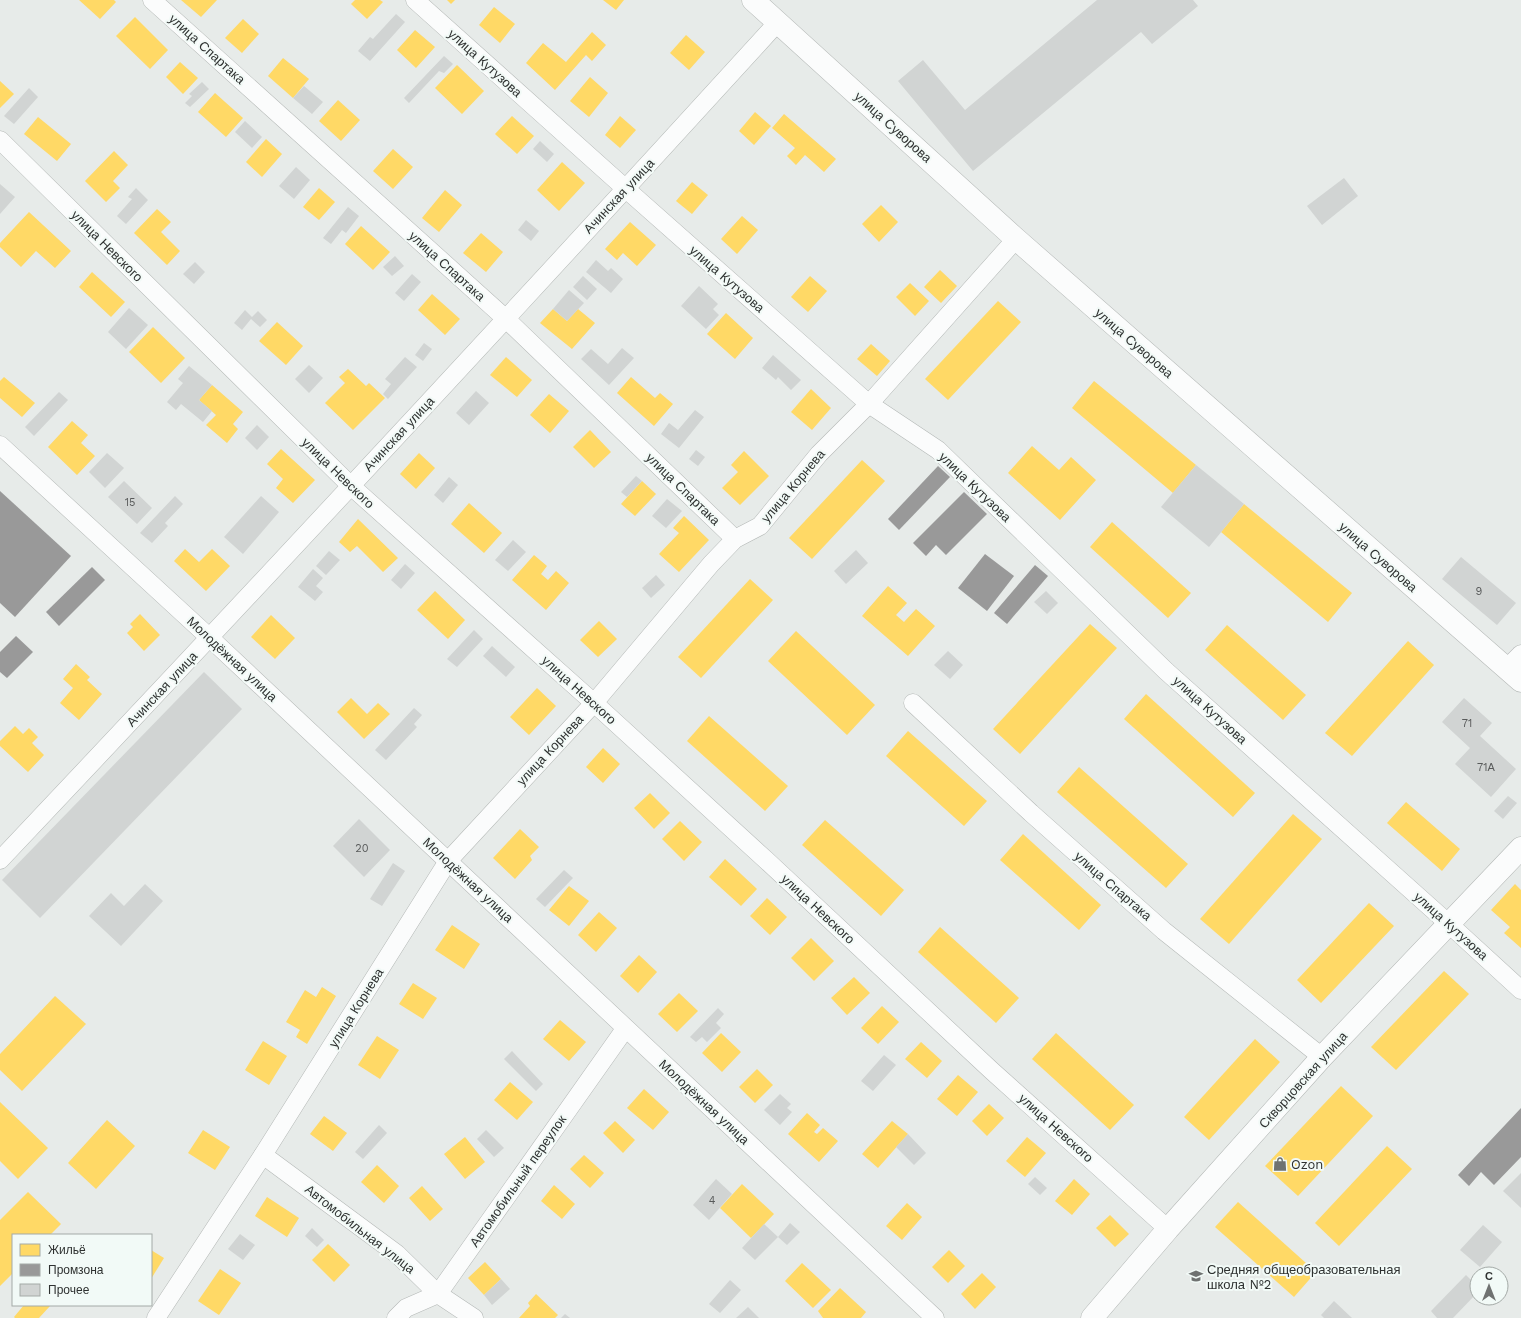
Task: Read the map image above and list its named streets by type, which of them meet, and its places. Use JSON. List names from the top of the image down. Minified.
{"streets":{"street":["улица Спартака","улица Кутузова","улица Суворова","Ачинская улица","улица Невского","улица Корнева","Молодёжная улица","Скворцовская улица","Автомобильный переулок","Автомобильная улица"]},"crossings":[["улица Спартака","Ачинская улица"],["улица Спартака","улица Корнева"],["улица Спартака","Скворцовская улица"],["улица Кутузова","Ачинская улица"],["улица Кутузова","улица Корнева"],["улица Кутузова","Скворцовская улица"],["улица Суворова","Ачинская улица"],["улица Суворова","улица Корнева"],["Ачинская улица","улица Невского"],["Ачинская улица","Молодёжная улица"],["улица Невского","улица Корнева"],["улица Невского","Скворцовская улица"],["улица Корнева","Молодёжная улица"],["улица Корнева","Автомобильная улица"],["Молодёжная улица","Автомобильный переулок"],["Автомобильный переулок","Автомобильная улица"]],"places":{"shop":["Ozon"],"school or university":["Средняя общеобразовательная школа №2"]},"house_numbers":["15","9","71","71А","20","4"],"legend":["Жильё","Промзона","Прочее"],"north":"top"}
